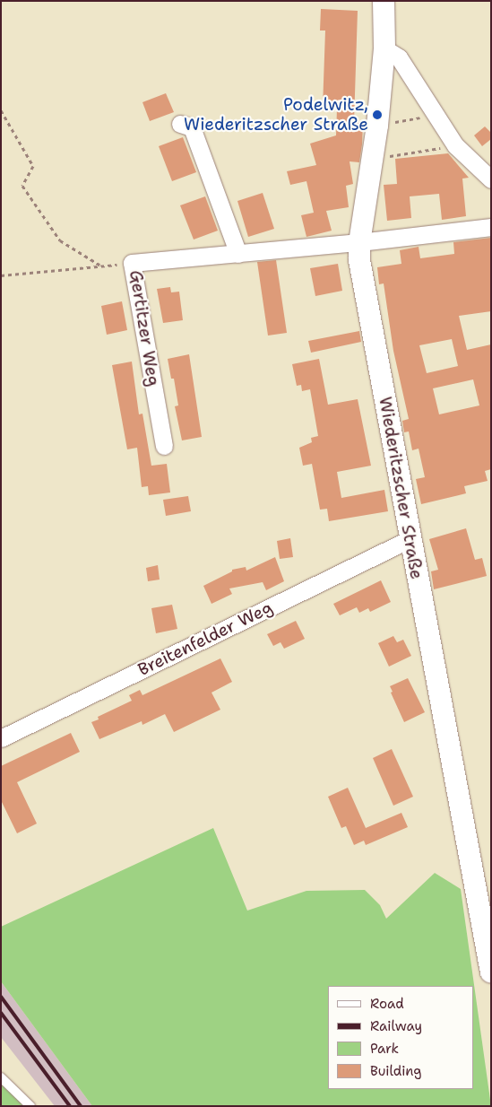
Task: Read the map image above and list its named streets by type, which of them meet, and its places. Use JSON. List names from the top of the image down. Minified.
{"streets":{"street":["Gertitzer Weg","Wiederitzscher Straße","Breitenfelder Weg"]},"crossings":[["Gertitzer Weg","Wiederitzscher Straße"],["Wiederitzscher Straße","Breitenfelder Weg"]],"places":["Podelwitz, Wiederitzscher Straße"],"legend":["Road","Railway","Park","Building"]}
